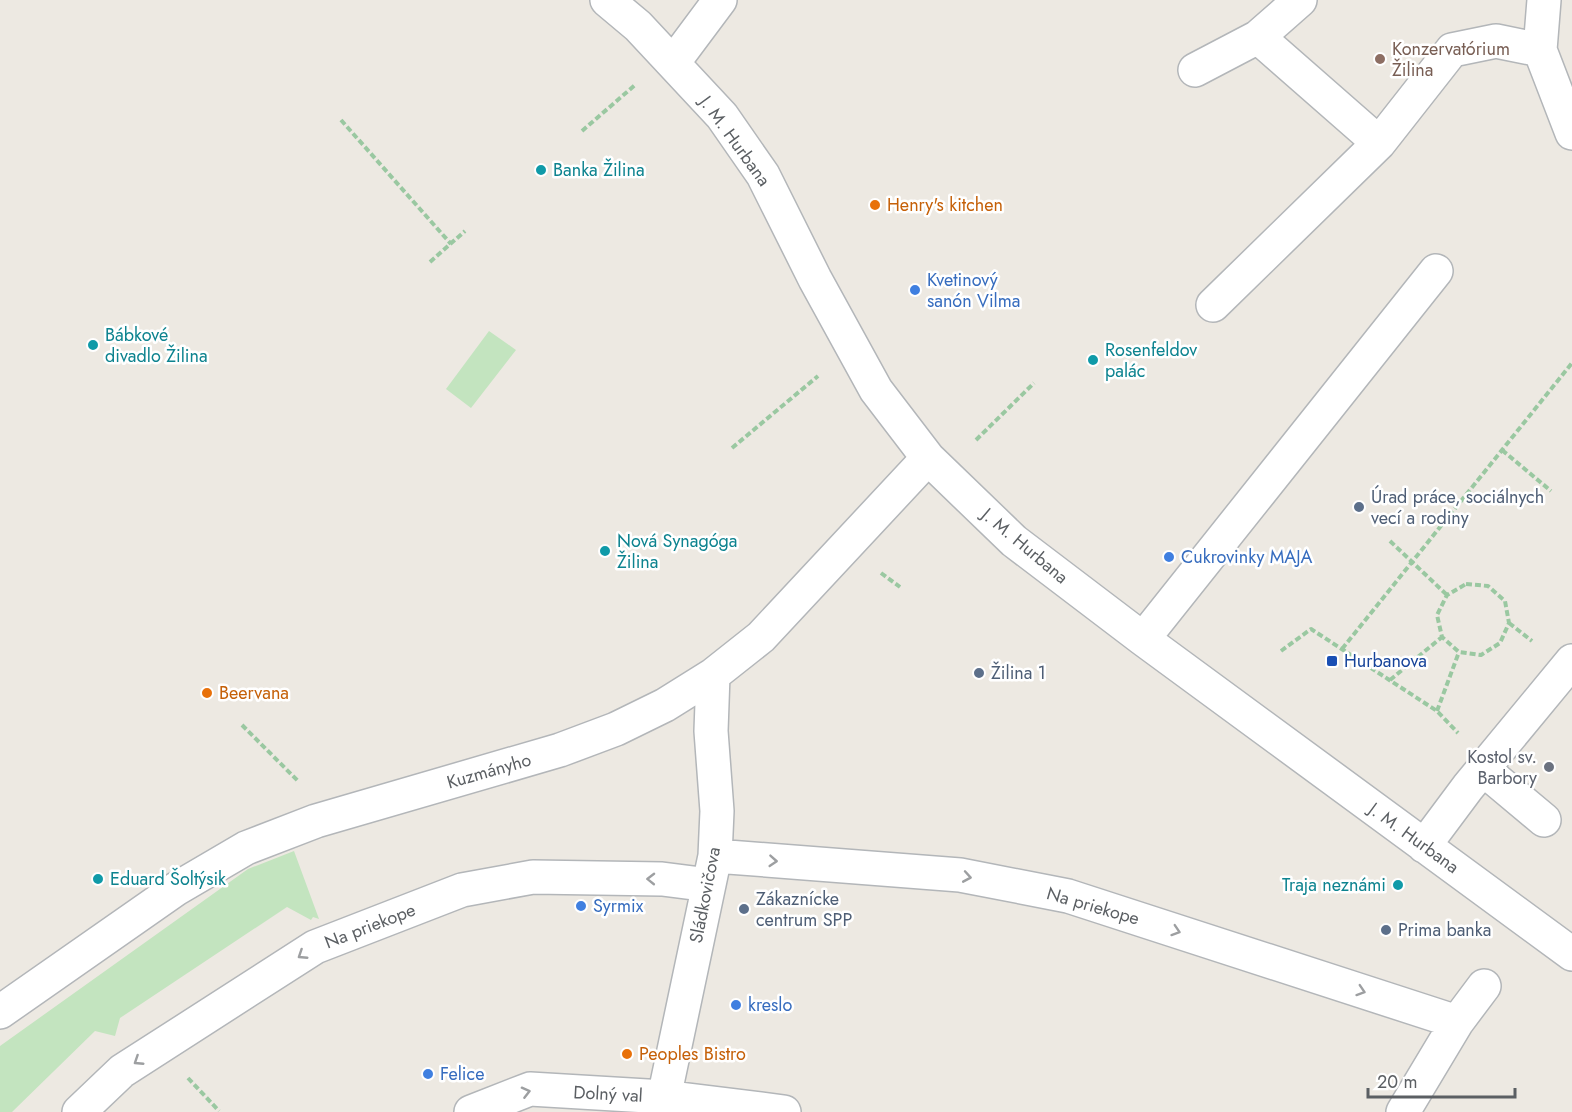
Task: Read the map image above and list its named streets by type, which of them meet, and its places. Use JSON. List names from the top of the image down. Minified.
{"streets":{"street":["J. M. Hurbana","Kuzmányho","Sládkovičova","Na priekope","Dolný val"]},"crossings":[["J. M. Hurbana","Kuzmányho"],["Kuzmányho","Sládkovičova"],["Sládkovičova","Na priekope"],["Sládkovičova","Dolný val"]],"one_way":["Dolný val"],"places":{"other":["Konzervatórium Žilina","Banka Žilina","Henry's kitchen","Kvetinový sanón Vilma","Bábkové divadlo Žilina","Rosenfeldov palác","Úrad práce, sociálnych vecí a rodiny","Nová Synagóga Žilina","Cukrovinky MAJA","Žilina 1","Beervana","Kostol sv. Barbory","Eduard Šoltýsik","Traja neznámi","Syrmix","Zákaznícke centrum SPP","Prima banka","kreslo","Peoples Bistro","Felice"],"transit":["Hurbanova"]},"scale_bar":"20 m"}
